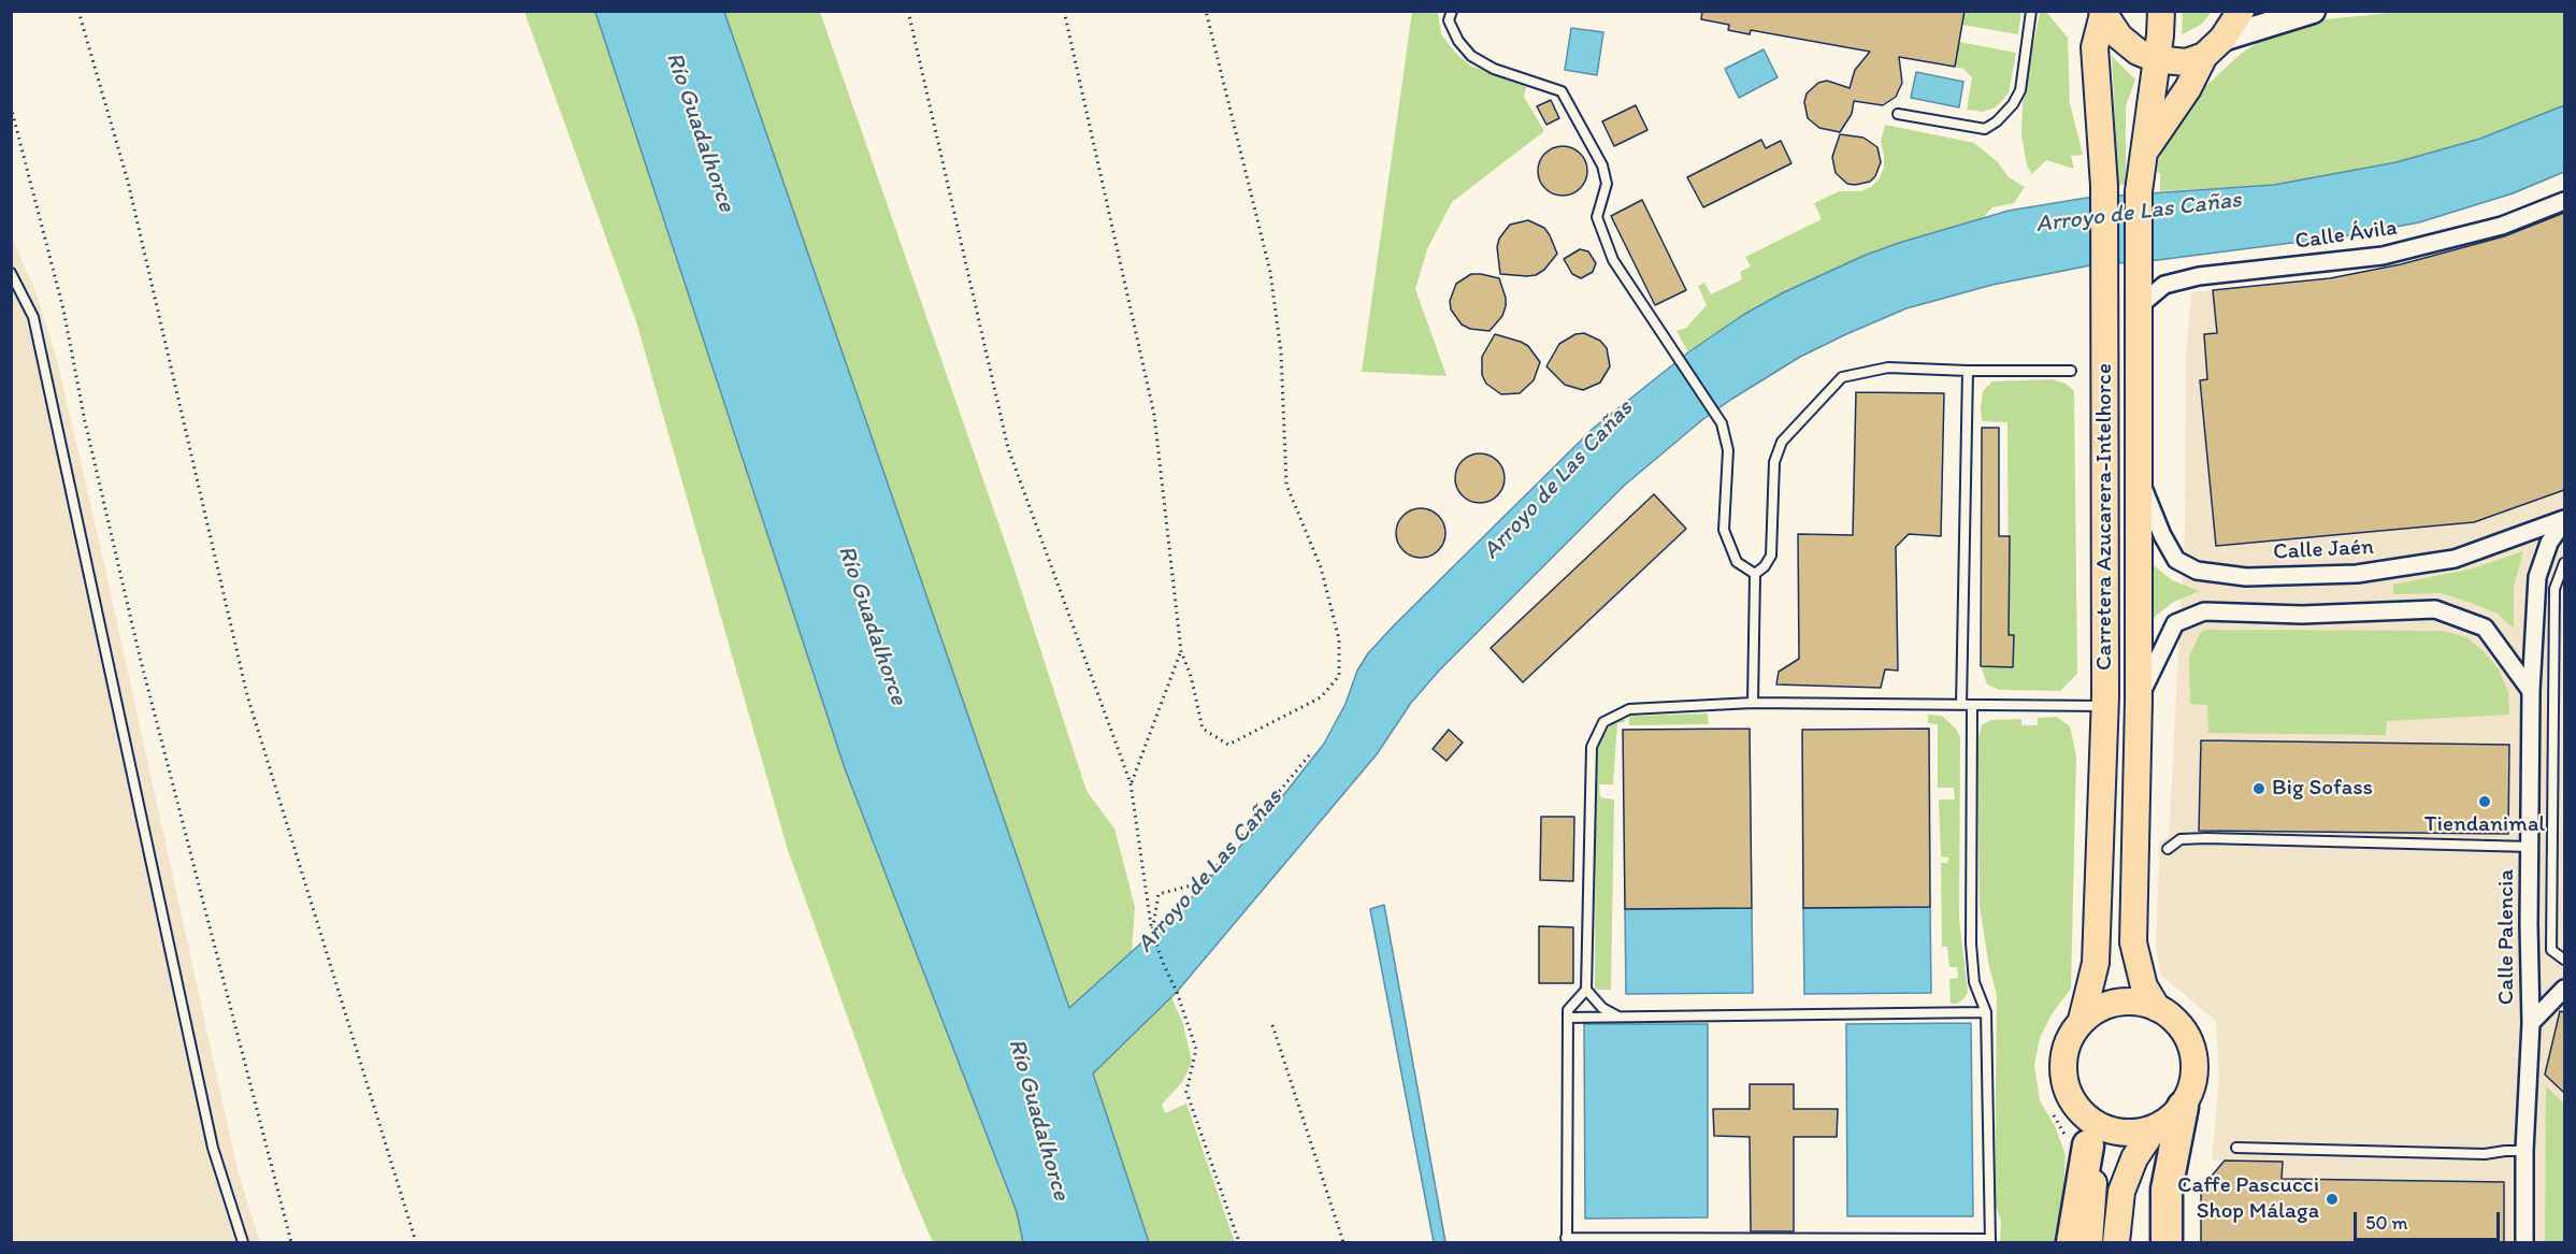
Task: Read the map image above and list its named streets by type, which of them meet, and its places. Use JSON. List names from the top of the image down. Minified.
{"streets":{"main road":["Carretera Azucarera-Intelhorce"],"street":["Calle Ávila","Calle Jaén","Calle Palencia"]},"crossings":[["Calle Ávila","Carretera Azucarera-Intelhorce"],["Carretera Azucarera-Intelhorce","Calle Jaén"],["Calle Jaén","Calle Palencia"]],"water":["Río Guadalhorce","Arroyo de Las Cañas"],"places":["Big Sofass","Tiendanimal","Caffe Pascucci Shop Málaga"],"scale_bar":"50 m"}
